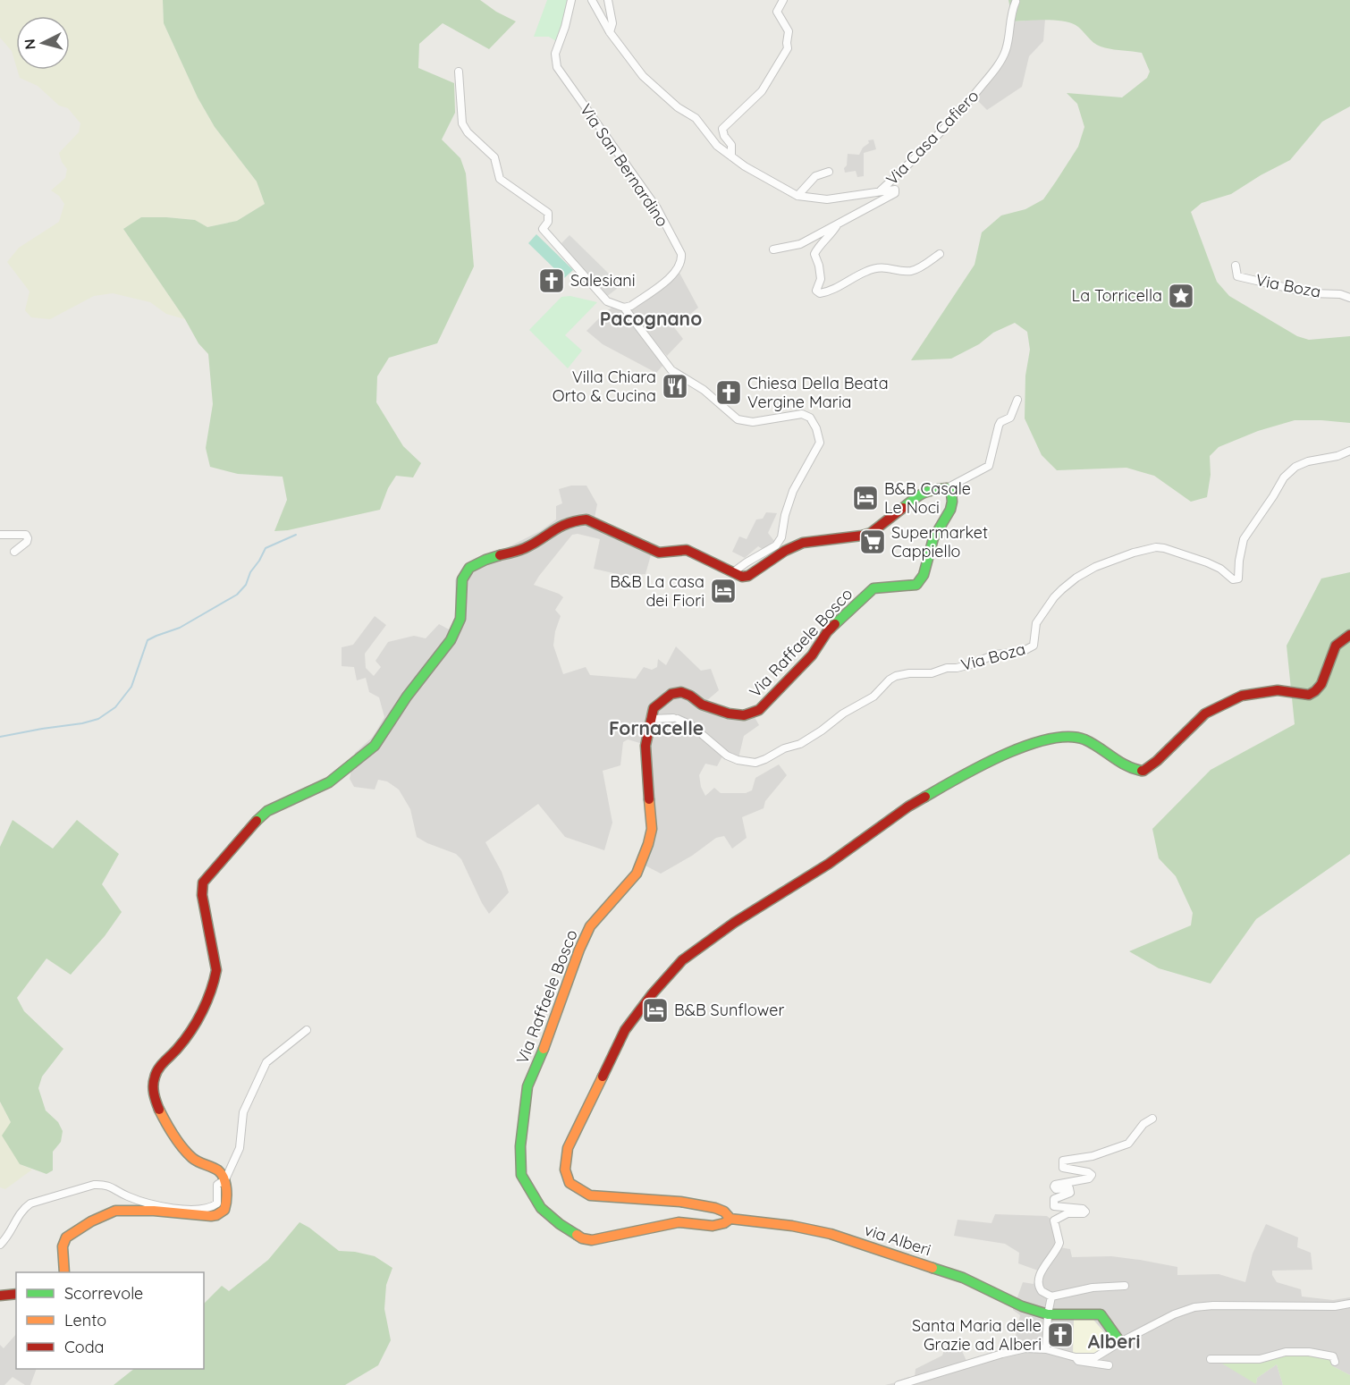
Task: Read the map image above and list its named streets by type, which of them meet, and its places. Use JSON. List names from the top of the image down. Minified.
{"streets":{"street":["Via Casa Cafiero","Via San Bernardino","Via Boza","Via Raffaele Bosco","via Alberi"]},"crossings":[["Via Boza","Via Raffaele Bosco"],["Via Raffaele Bosco","via Alberi"]],"districts":["Pacognano","Fornacelle","Alberi"],"places":{"church":["Salesiani","Chiesa Della Beata Vergine Maria","Santa Maria delle Grazie ad Alberi"],"place":["La Torricella"],"restaurant":["Villa Chiara Orto & Cucina"],"hotel":["B&B Casale Le Noci","B&B La casa dei Fiori","B&B Sunflower"],"supermarket":["Supermarket Cappiello"]},"legend":["Scorrevole","Lento","Coda"],"north":"left"}
